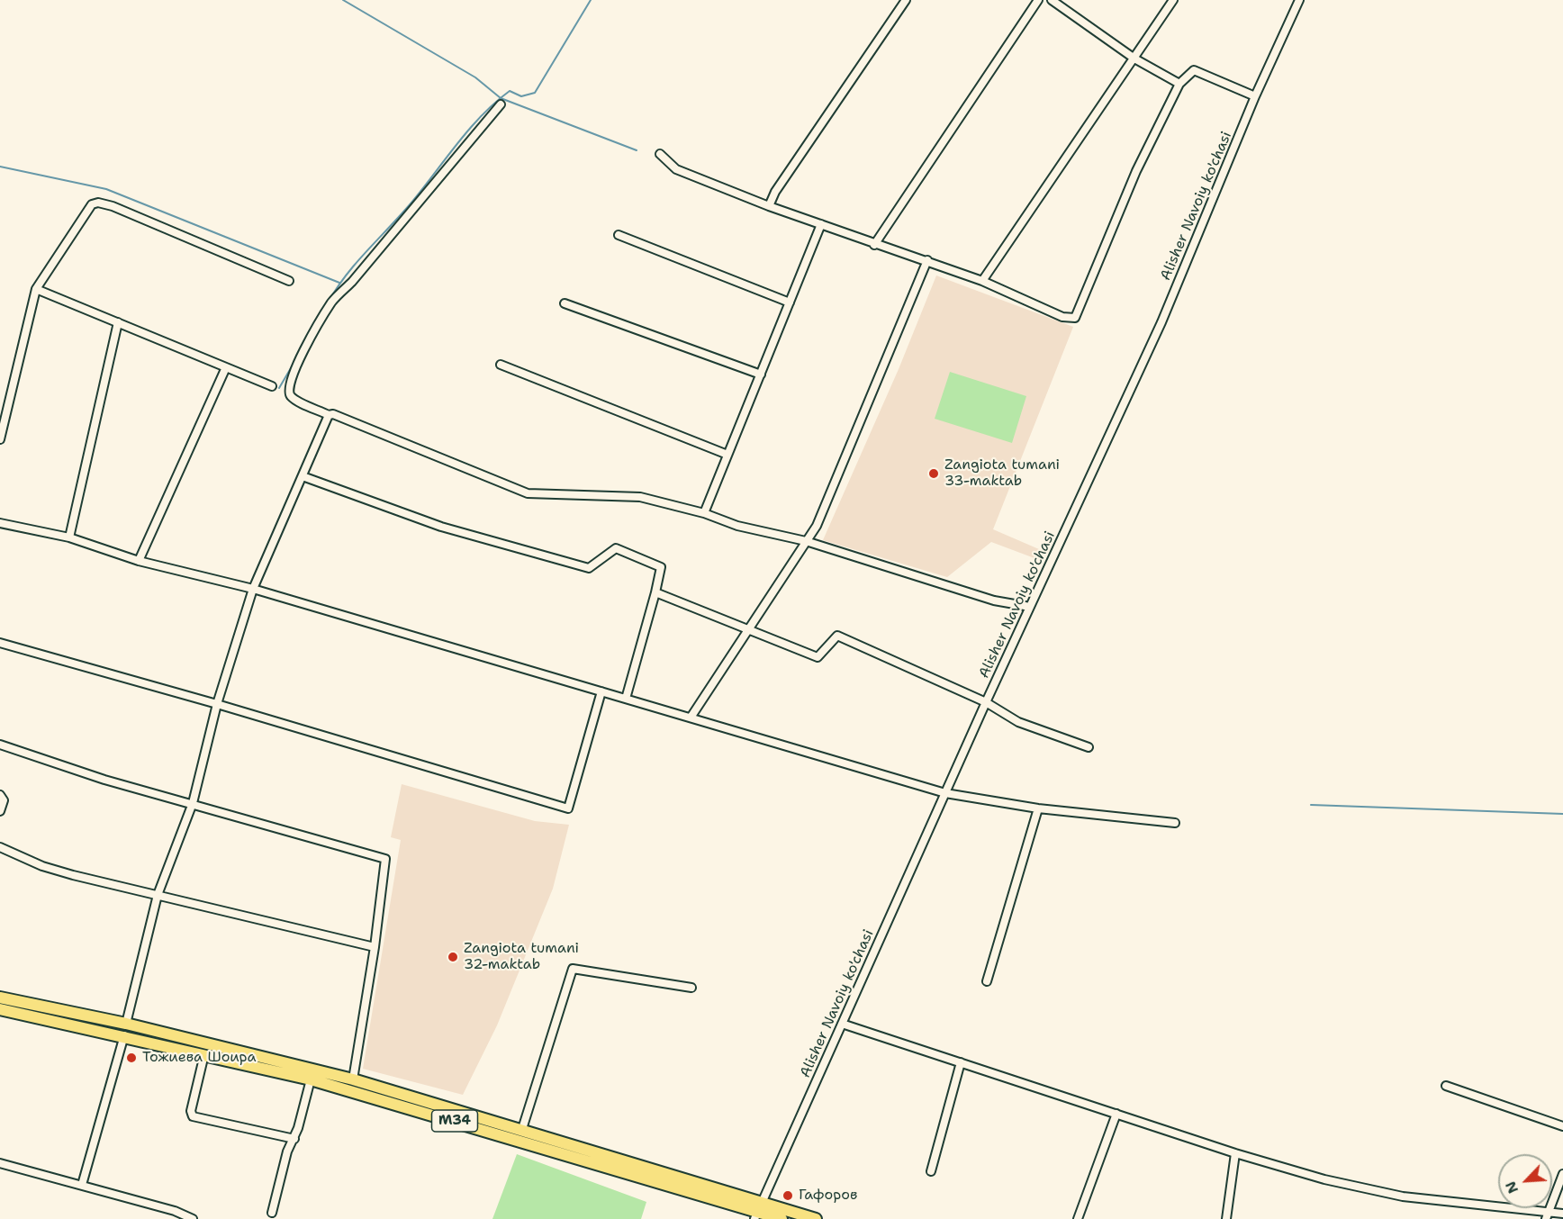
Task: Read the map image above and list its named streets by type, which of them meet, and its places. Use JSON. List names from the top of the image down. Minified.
{"streets":{"main road":["M34"],"street":["Alisher Navoiy ko'chasi"]},"crossings":[["Alisher Navoiy ko'chasi","M34"]],"places":["Zangiota tumani 33-maktab","Zangiota tumani 32-maktab","Тожиева Шоира","Гафоров"],"north":"bottom left"}
